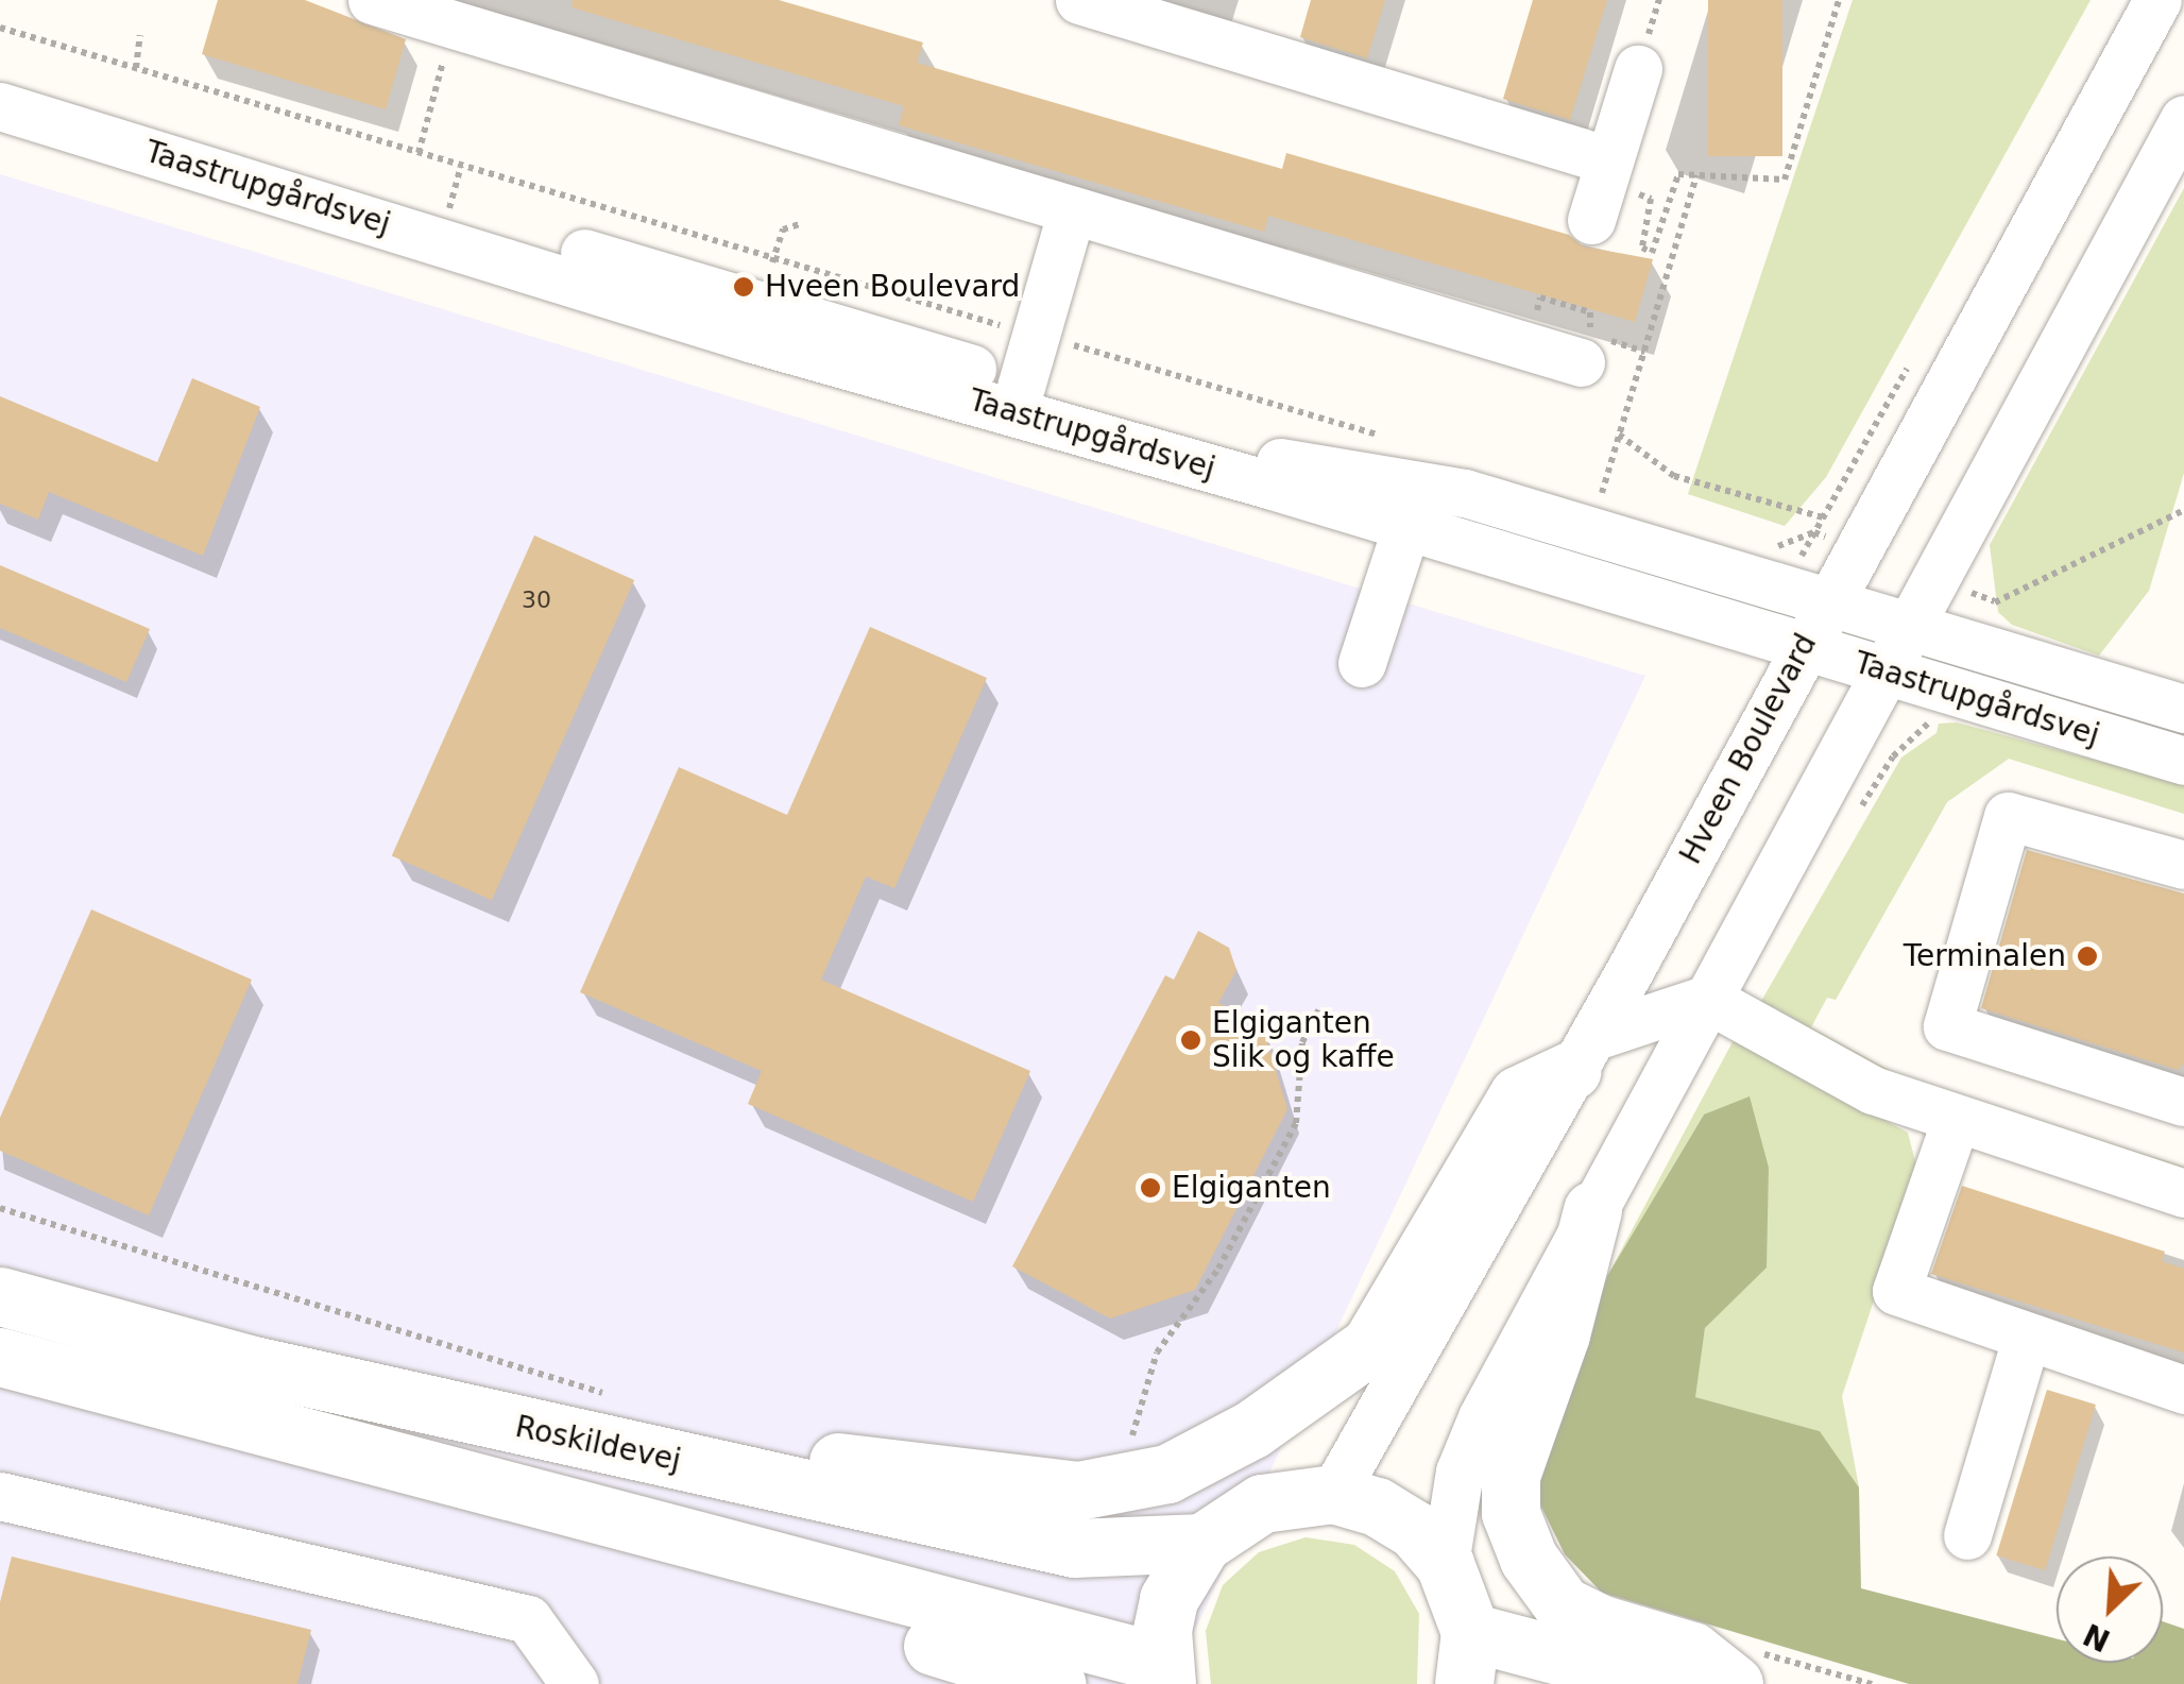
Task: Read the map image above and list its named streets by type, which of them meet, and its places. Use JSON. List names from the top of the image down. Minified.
{"streets":{"main road":["Roskildevej"],"street":["Taastrupgårdsvej","Hveen Boulevard"]},"crossings":[["Taastrupgårdsvej","Hveen Boulevard"]],"places":["Hveen Boulevard","Terminalen","Elgiganten Slik og kaffe","Elgiganten"],"house_numbers":["30"],"north":"bottom left"}
